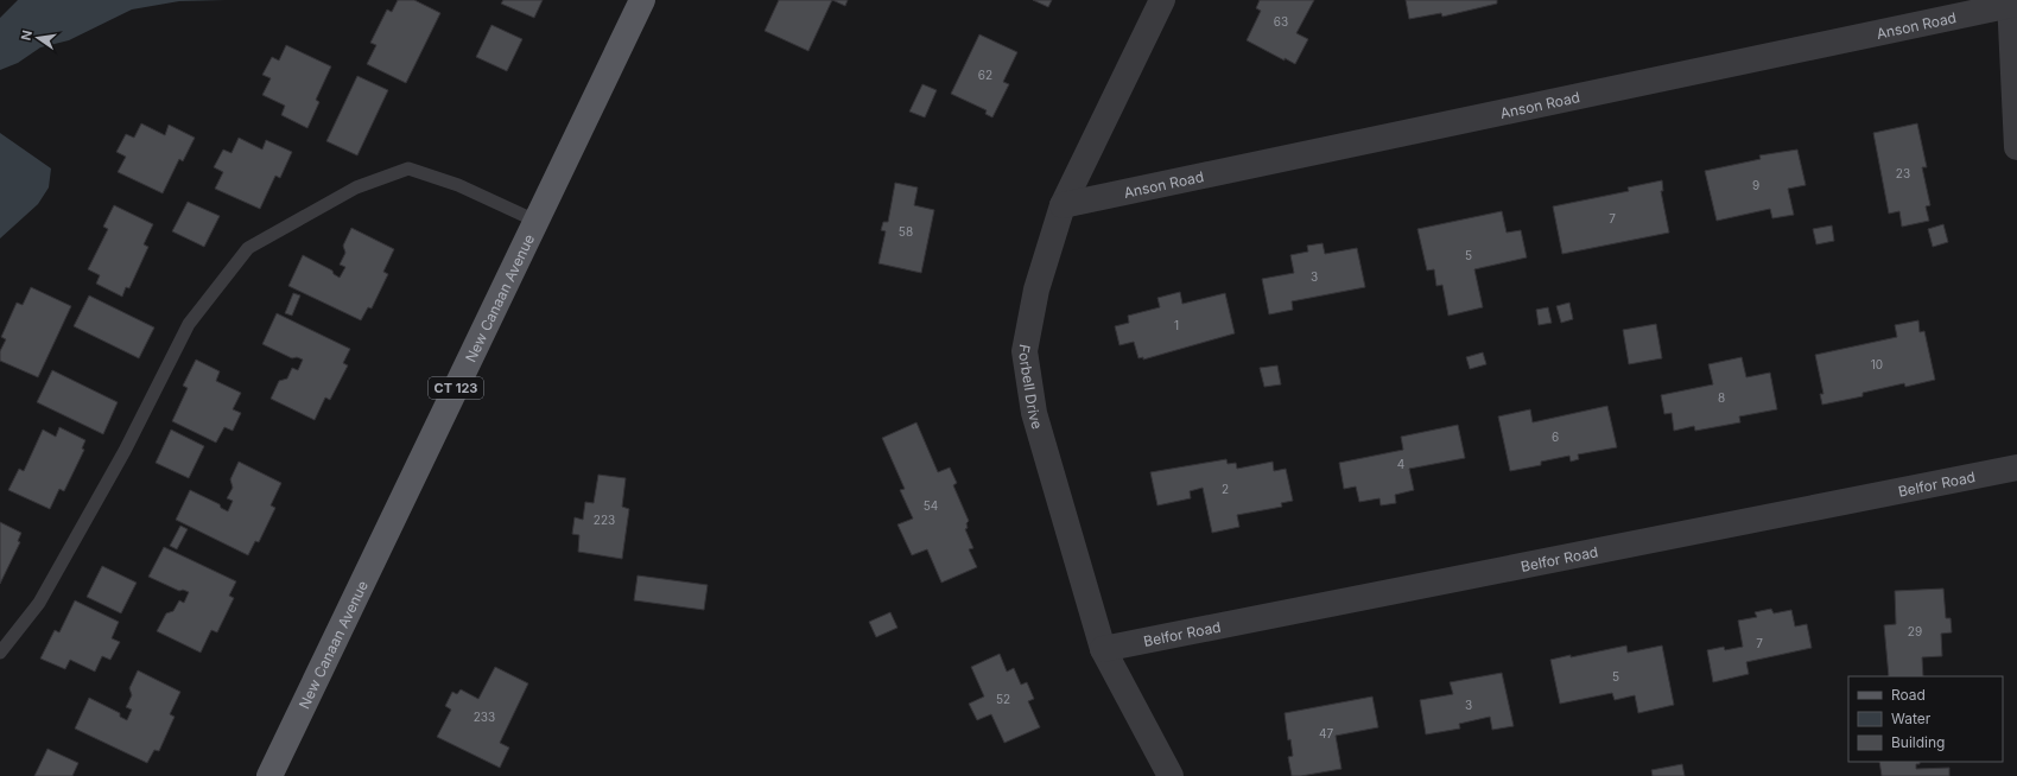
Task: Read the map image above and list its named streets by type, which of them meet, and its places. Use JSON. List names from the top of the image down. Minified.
{"streets":{"main road":["New Canaan Avenue","CT 123"],"street":["Anson Road","Forbell Drive","Belfor Road"]},"crossings":[["Anson Road","Forbell Drive"],["Forbell Drive","Belfor Road"]],"house_numbers":["63","62","23","9","7","58","5","3","1","10","8","6","4","2","54","223","29","7","5","52","3","233","47"],"legend":["Road","Water","Building"],"north":"left"}
